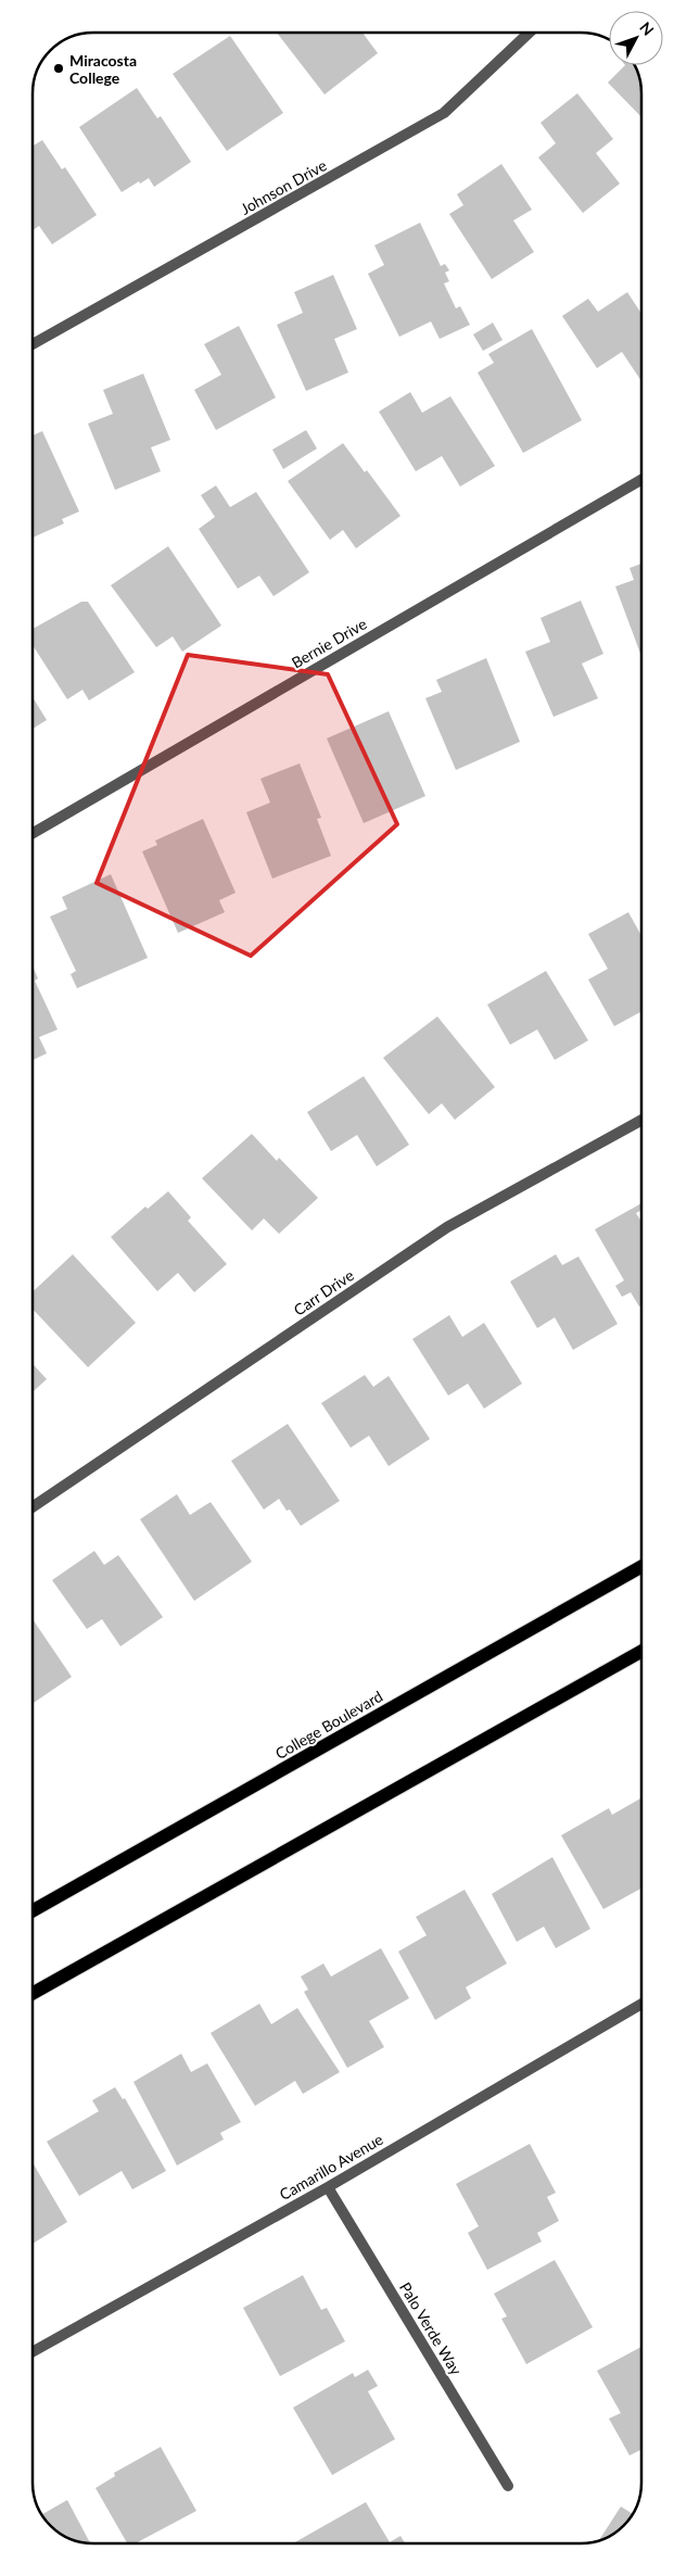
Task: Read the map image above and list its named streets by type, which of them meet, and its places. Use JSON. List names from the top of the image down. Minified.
{"streets":{"main road":["College Boulevard"],"street":["Johnson Drive","Bernie Drive","Carr Drive","Camarillo Avenue","Palo Verde Way"]},"crossings":[["Camarillo Avenue","Palo Verde Way"]],"places":["Miracosta College"],"north":"top right"}
